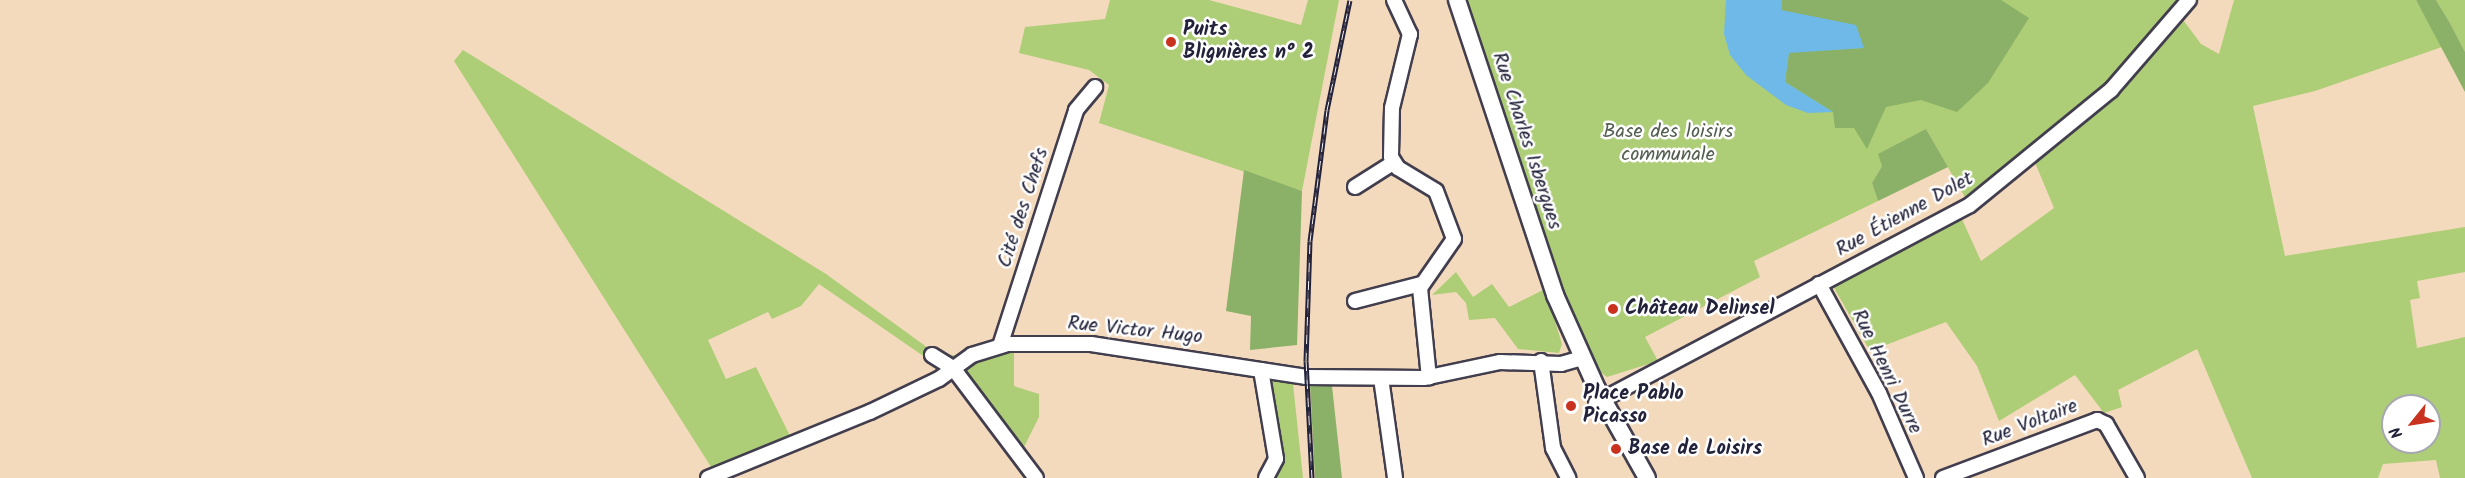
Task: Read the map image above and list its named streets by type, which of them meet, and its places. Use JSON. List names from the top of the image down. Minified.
{"streets":{"main road":["Rue Charles Isbergues"],"street":["Cité des Chefs","Rue Étienne Dolet","Rue Victor Hugo","Rue Henri Durre","Rue Voltaire"]},"crossings":[["Rue Charles Isbergues","Rue Étienne Dolet"],["Rue Charles Isbergues","Rue Victor Hugo"],["Cité des Chefs","Rue Victor Hugo"],["Rue Étienne Dolet","Rue Henri Durre"]],"parks":["Base des loisirs communale"],"places":["Puits Blignières n° 2","Château Delinsel","Place Pablo Picasso","Base de Loisirs"],"north":"bottom left"}
